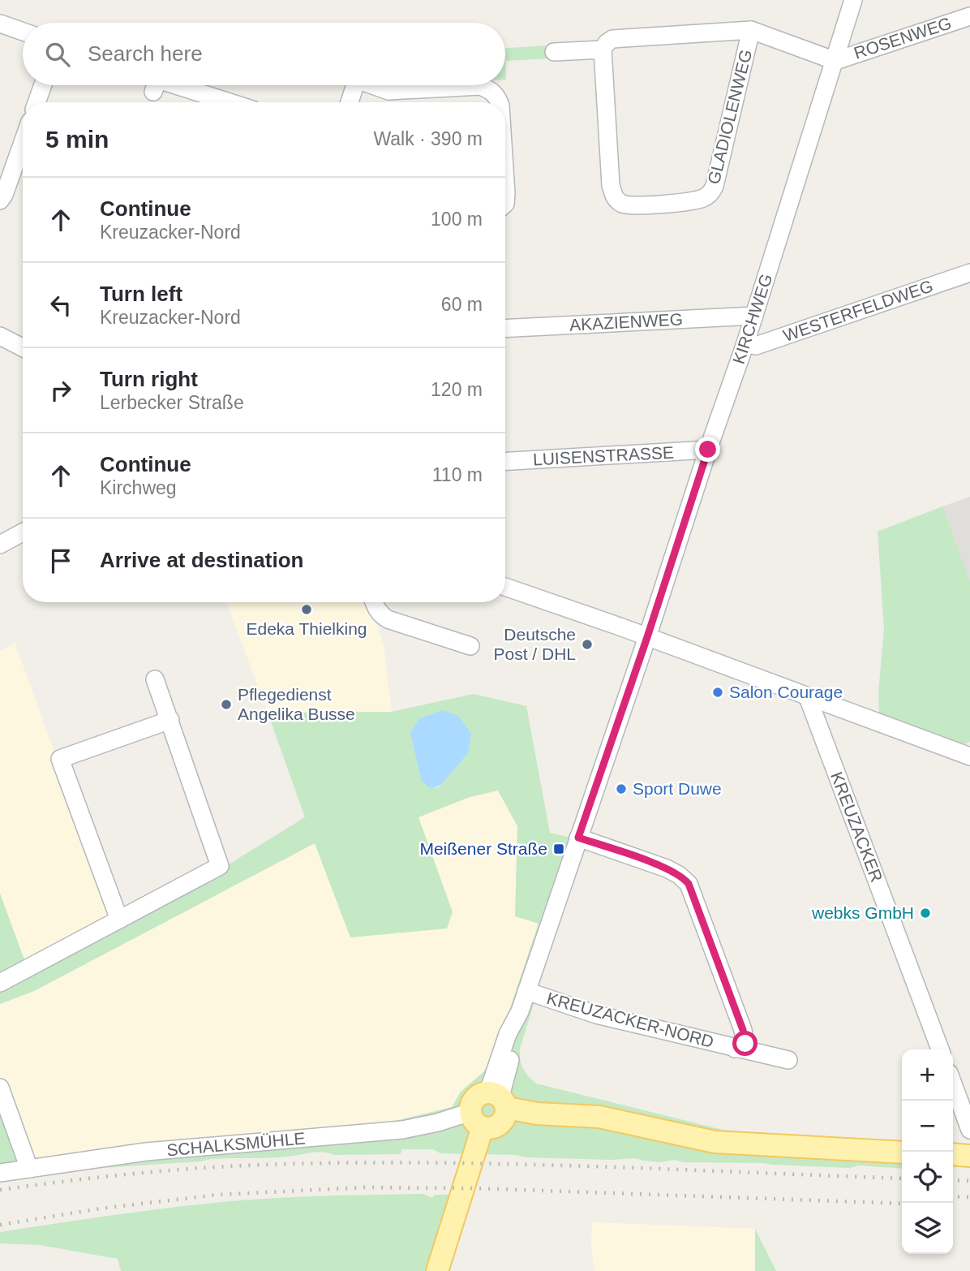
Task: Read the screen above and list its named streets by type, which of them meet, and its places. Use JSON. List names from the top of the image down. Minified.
{"streets":{"street":["ROSENWEG","GLADIOLENWEG","WESTERFELDWEG","KIRCHWEG","AKAZIENWEG","LUISENSTRASSE","KREUZACKER","KREUZACKER-NORD","SCHALKSMÜHLE"]},"crossings":[["ROSENWEG","GLADIOLENWEG"],["ROSENWEG","KIRCHWEG"],["GLADIOLENWEG","KIRCHWEG"],["WESTERFELDWEG","KIRCHWEG"],["KIRCHWEG","AKAZIENWEG"],["KIRCHWEG","LUISENSTRASSE"],["KIRCHWEG","KREUZACKER-NORD"],["KIRCHWEG","SCHALKSMÜHLE"]],"places":{"other":["Edeka Thielking","Deutsche Post / DHL","Salon Courage","Pflegedienst Angelika Busse","Sport Duwe","webks GmbH"],"transit":["Meißener Straße"]},"page":{"search":"Search here","heading":["5 min","Walk · 390 m"],"list":[["Continue","Kreuzacker-Nord","100 m"],["Turn left","Kreuzacker-Nord","60 m"],["Turn right","Lerbecker Straße","120 m"],["Continue","Kirchweg","110 m"],"Arrive at destination"],"map_buttons":["+","−"]}}
